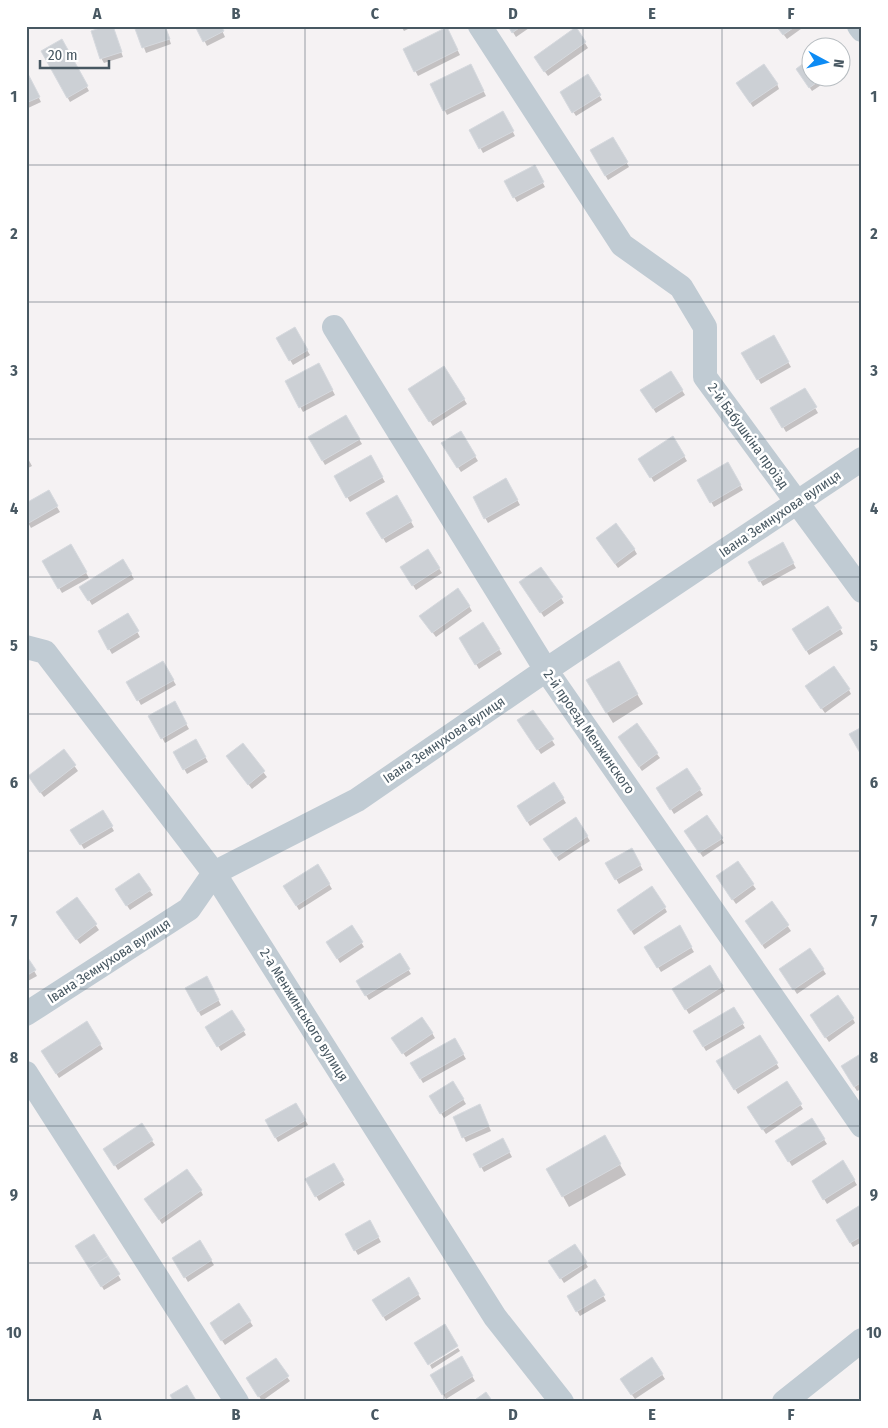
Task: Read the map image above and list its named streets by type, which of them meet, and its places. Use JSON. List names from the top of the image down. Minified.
{"streets":{"street":["2-й Бабушкіна проїзд","Івана Земнухова вулиця","2-й проезд Менжинского","2-а Менжинського вулиця"]},"crossings":[["2-й Бабушкіна проїзд","Івана Земнухова вулиця"],["Івана Земнухова вулиця","2-й проезд Менжинского"],["Івана Земнухова вулиця","2-а Менжинського вулиця"]],"scale_bar":"20 m","north":"right","grid":{"columns":["A","B","C","D","E","F"],"rows":["1","2","3","4","5","6","7","8","9","10"]}}
